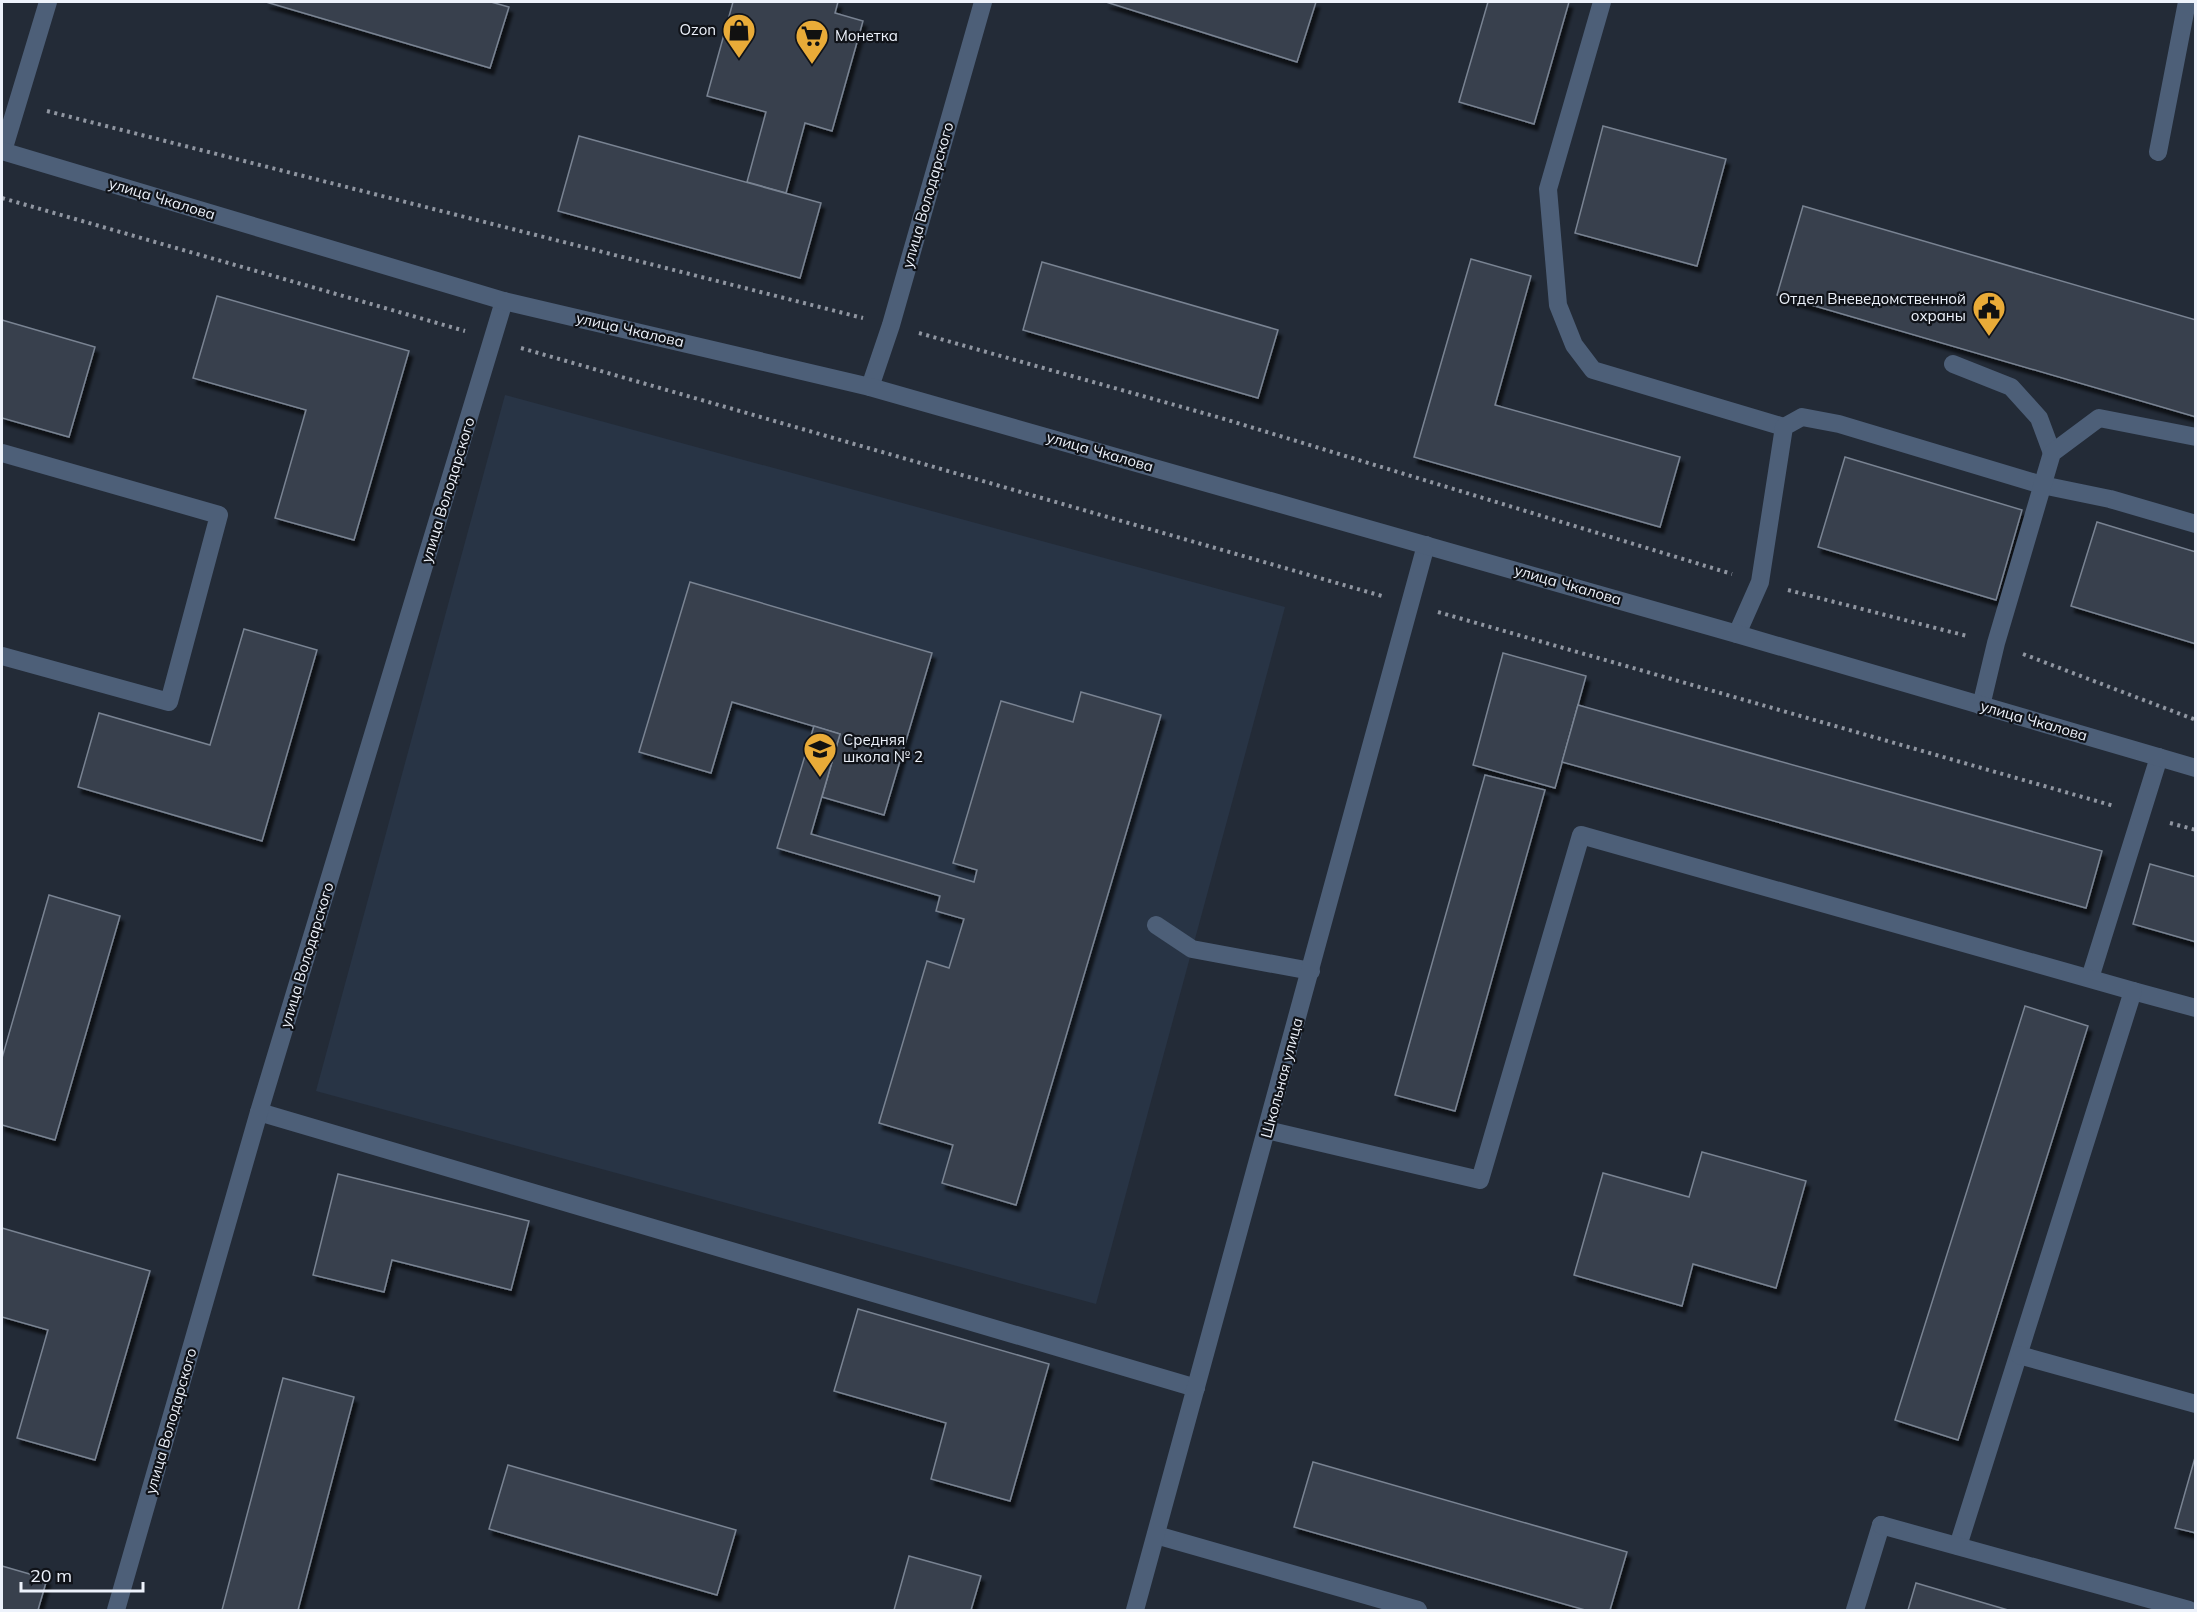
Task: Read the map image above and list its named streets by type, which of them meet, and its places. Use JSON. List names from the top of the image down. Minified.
{"streets":{"street":["улица Володарского","улица Чкалова","Школьная улица"]},"crossings":[["улица Володарского","улица Чкалова"],["улица Чкалова","Школьная улица"]],"places":{"shop":["Ozon"],"supermarket":["Монетка"],"public building":["Отдел Вневедомственной охраны"],"school or university":["Средняя школа № 2"]},"scale_bar":"20 m"}
